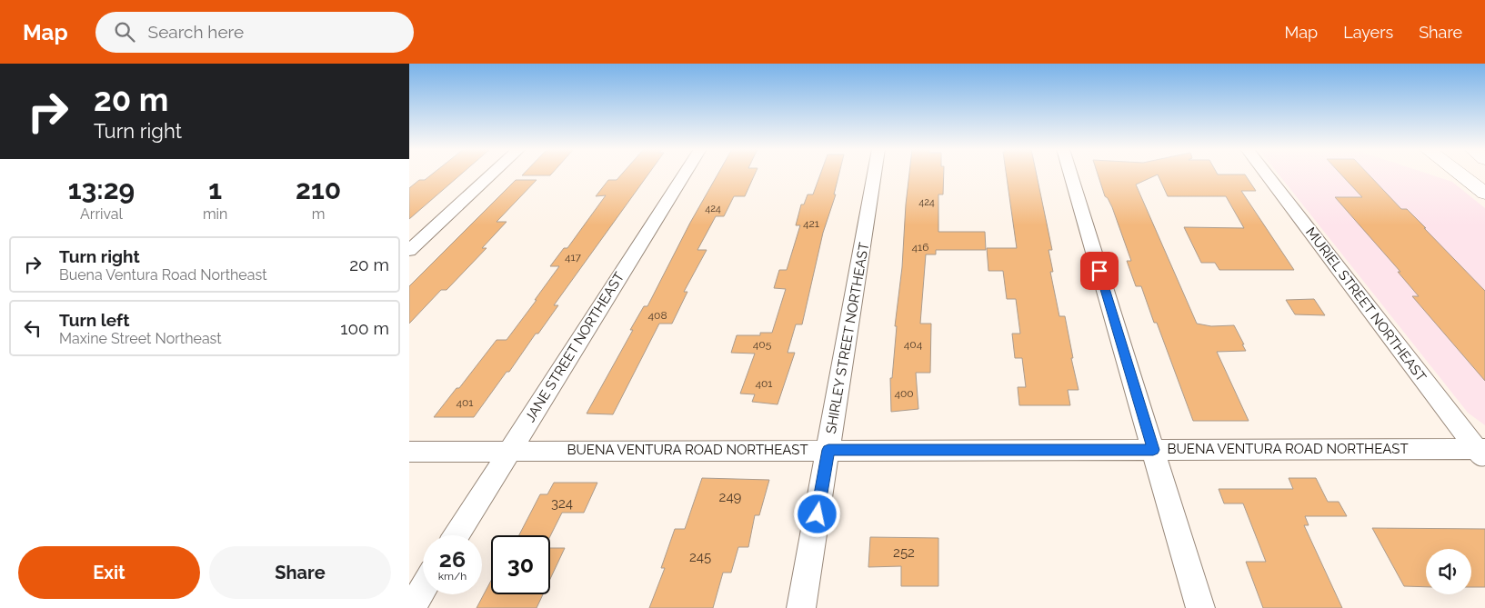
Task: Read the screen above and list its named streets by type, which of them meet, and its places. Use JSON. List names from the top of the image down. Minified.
{"streets":{"street":["MURIEL STREET NORTHEAST","SHIRLEY STREET NORTHEAST","JANE STREET NORTHEAST","BUENA VENTURA ROAD NORTHEAST"]},"crossings":[["MURIEL STREET NORTHEAST","BUENA VENTURA ROAD NORTHEAST"],["SHIRLEY STREET NORTHEAST","BUENA VENTURA ROAD NORTHEAST"],["JANE STREET NORTHEAST","BUENA VENTURA ROAD NORTHEAST"]],"house_numbers":["424","424","421","416","417","408","405","404","401","400","401","249","324","252","245"],"page":{"header":"Map","search":"Search here","nav":["Map","Layers","Share"],"turn":["20 m","Turn right"],"eta":["13:29","Arrival","1","min","210","m"],"list":[{"name":"Turn right","note":"Buena Ventura Road Northeast","value":"20 m"},{"name":"Turn left","note":"Maxine Street Northeast","value":"100 m"}],"speed":"26 km/h","limit":"30","buttons":["Exit","Share"]}}
